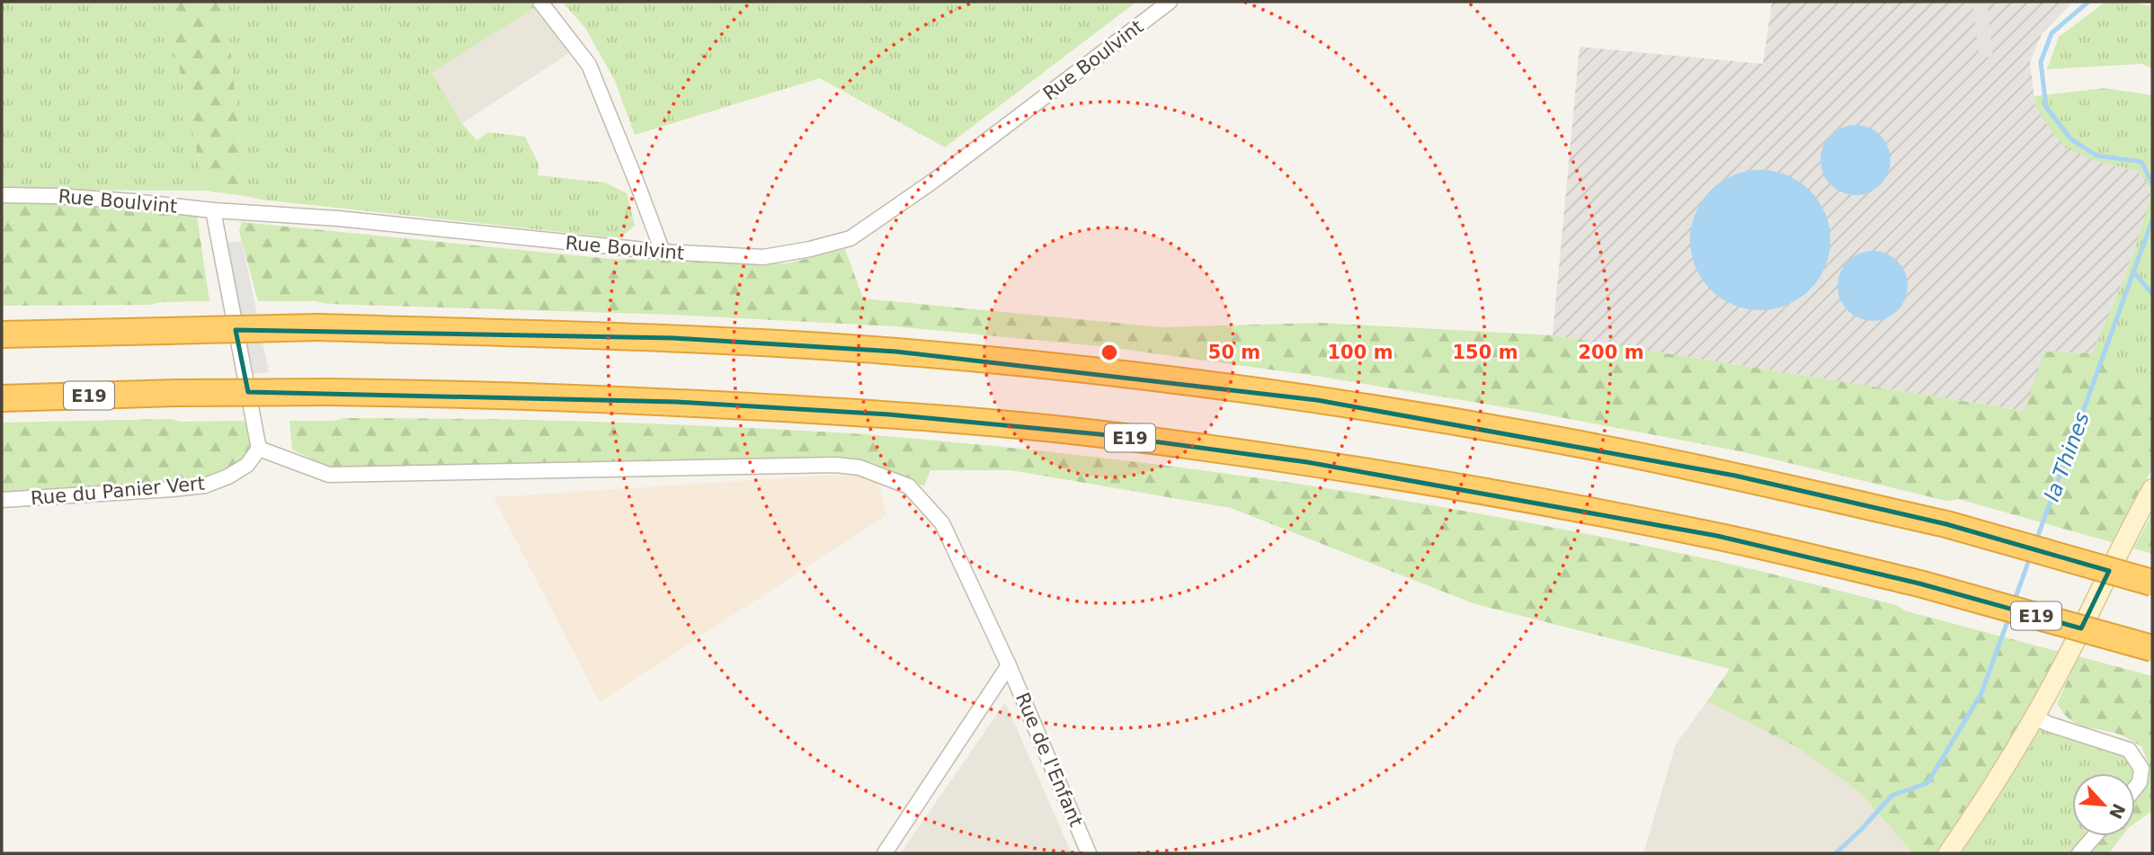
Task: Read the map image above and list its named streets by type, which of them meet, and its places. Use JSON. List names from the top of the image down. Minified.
{"streets":{"highway":["E19"],"street":["Rue Boulvint","Rue du Panier Vert","Rue de l'Enfant"]},"crossings":[["Rue du Panier Vert","Rue de l'Enfant"]],"water":["la Thines"],"north":"bottom right","rings":["50 m","100 m","150 m","200 m"]}
